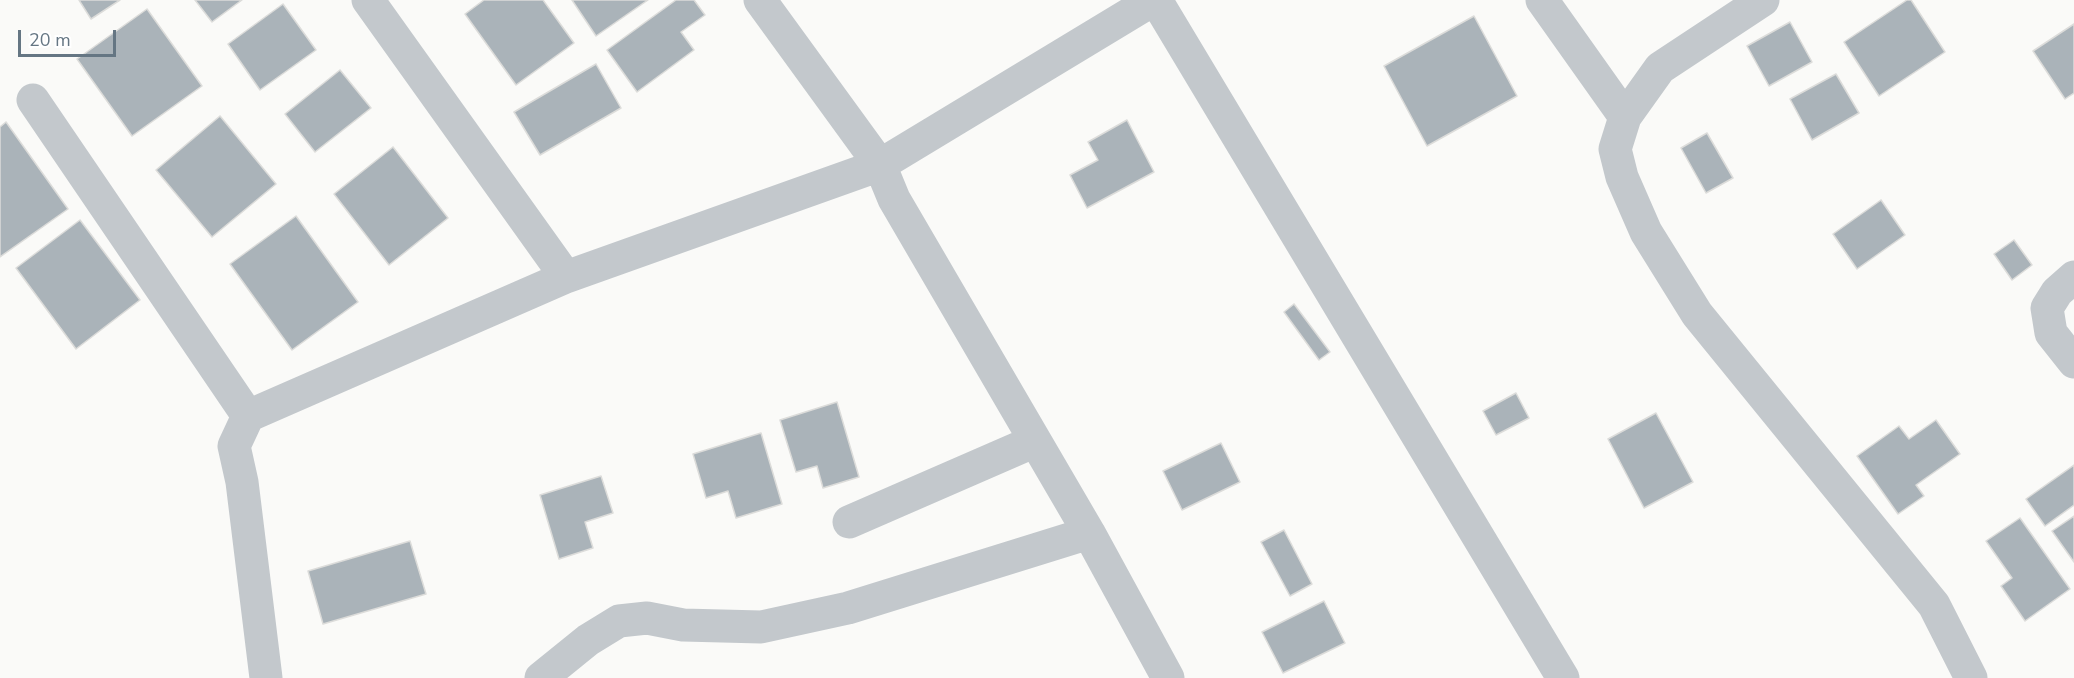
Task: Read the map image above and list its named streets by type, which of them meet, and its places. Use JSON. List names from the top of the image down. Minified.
{"scale_bar":"20 m"}
